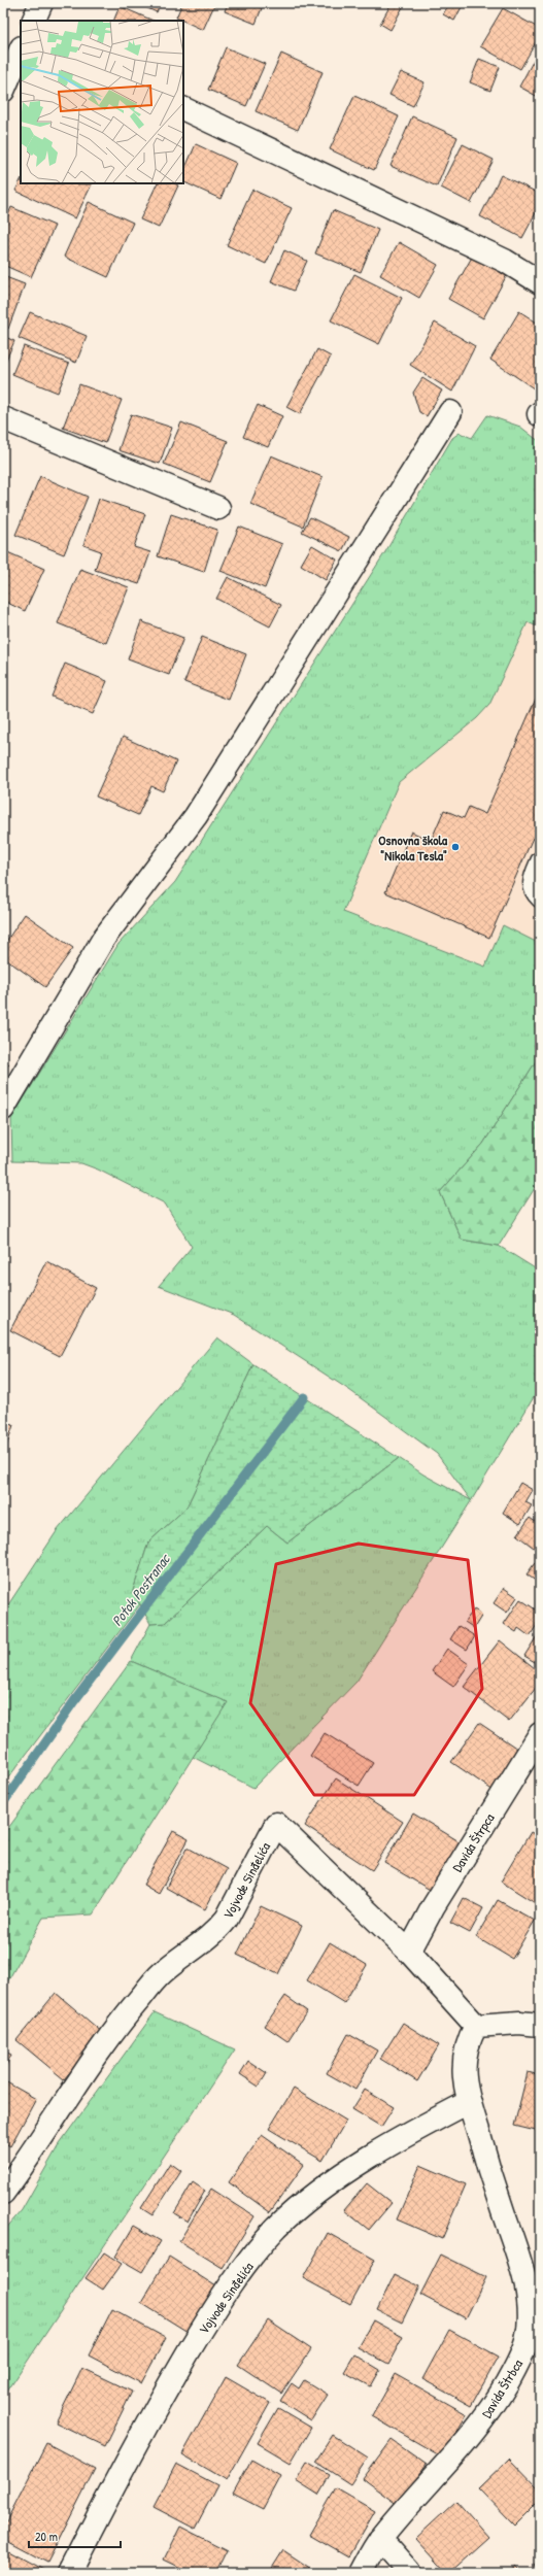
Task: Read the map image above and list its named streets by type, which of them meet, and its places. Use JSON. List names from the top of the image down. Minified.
{"streets":{"street":["Davida Štrpca","Vojvode Sinđelića","Davida Štrbca"]},"crossings":[["Davida Štrpca","Vojvode Sinđelića"],["Vojvode Sinđelića","Davida Štrbca"]],"water":["Potok Postranac"],"places":["Osnovna škola \"Nikola Tesla\""],"scale_bar":"20 m"}
